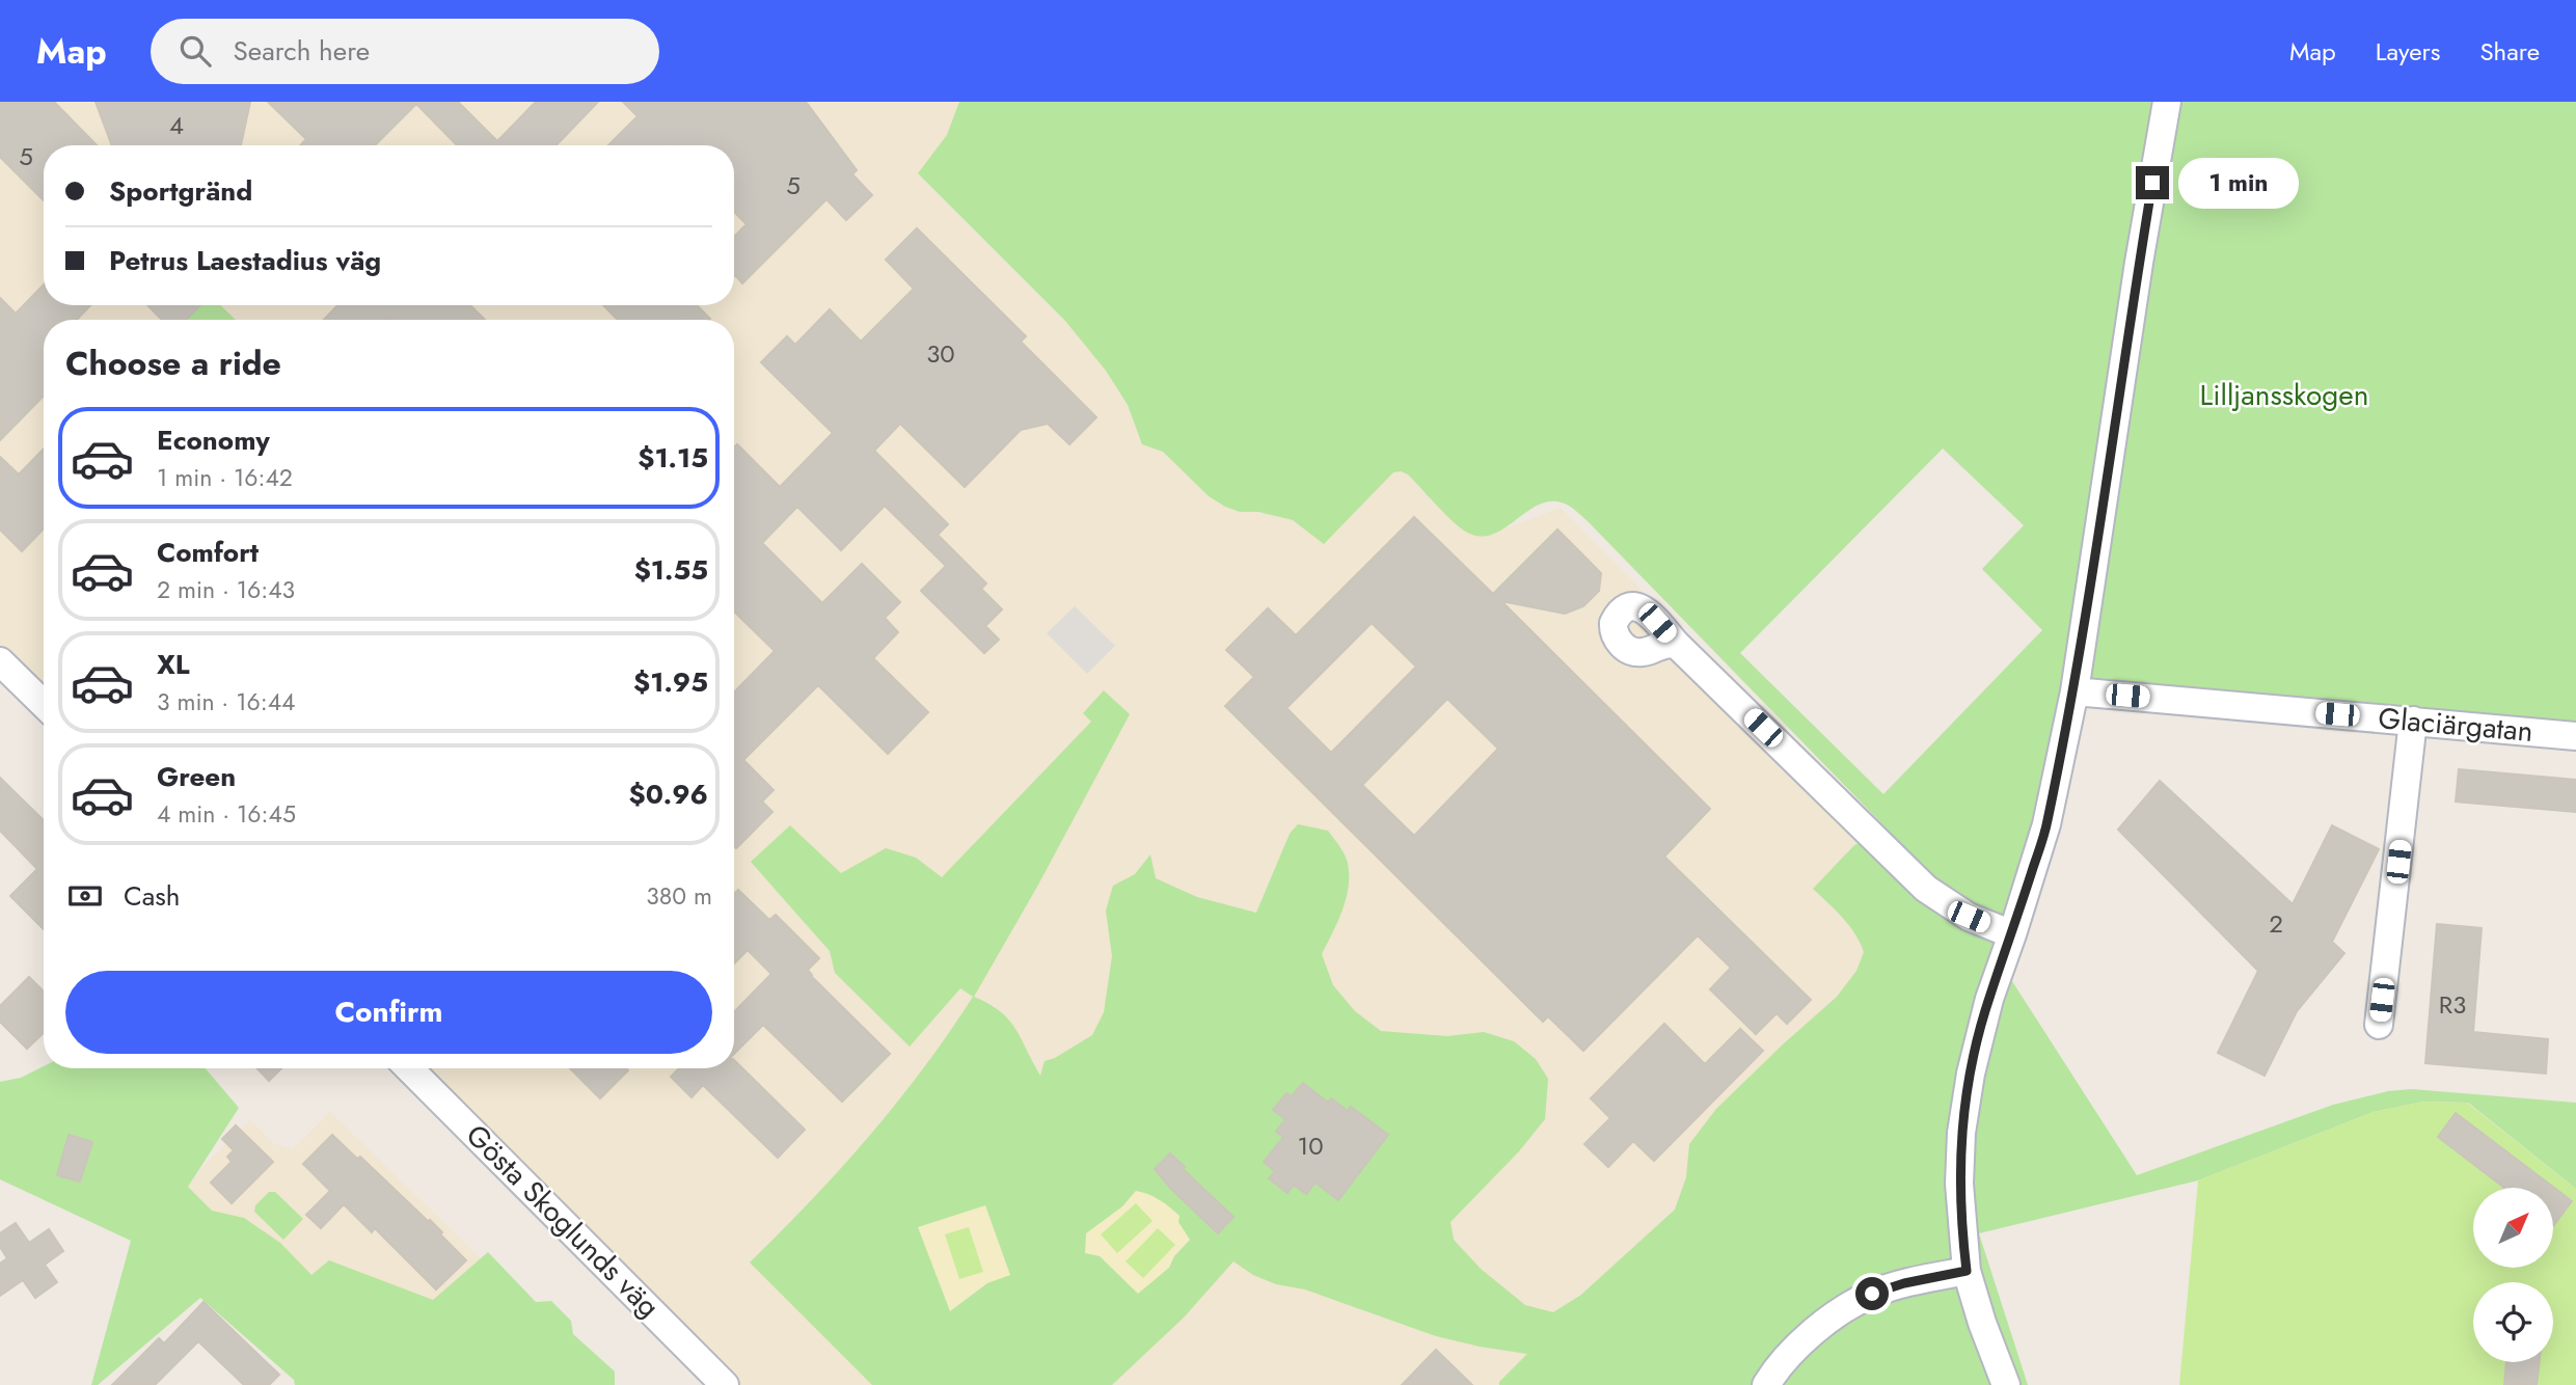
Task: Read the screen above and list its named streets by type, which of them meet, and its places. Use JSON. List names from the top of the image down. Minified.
{"streets":{"street":["Glaciärgatan","Gösta Skoglunds väg"]},"parks":["Lilljansskogen"],"house_numbers":["4","5","5","30","2","R3","10"],"north":"top right","page":{"header":"Map","search":"Search here","nav":["Map","Layers","Share"],"banner":["Sportgränd","Petrus Laestadius väg"],"bubble":"1 min","heading":"Choose a ride","list":[{"name":"Economy","note":"1 min · 16:42","value":"$1.15"},{"name":"Comfort","note":"2 min · 16:43","value":"$1.55"},{"name":"XL","note":"3 min · 16:44","value":"$1.95"},{"name":"Green","note":"4 min · 16:45","value":"$0.96"}],"pay":["Cash","380 m"],"buttons":"Confirm"}}
